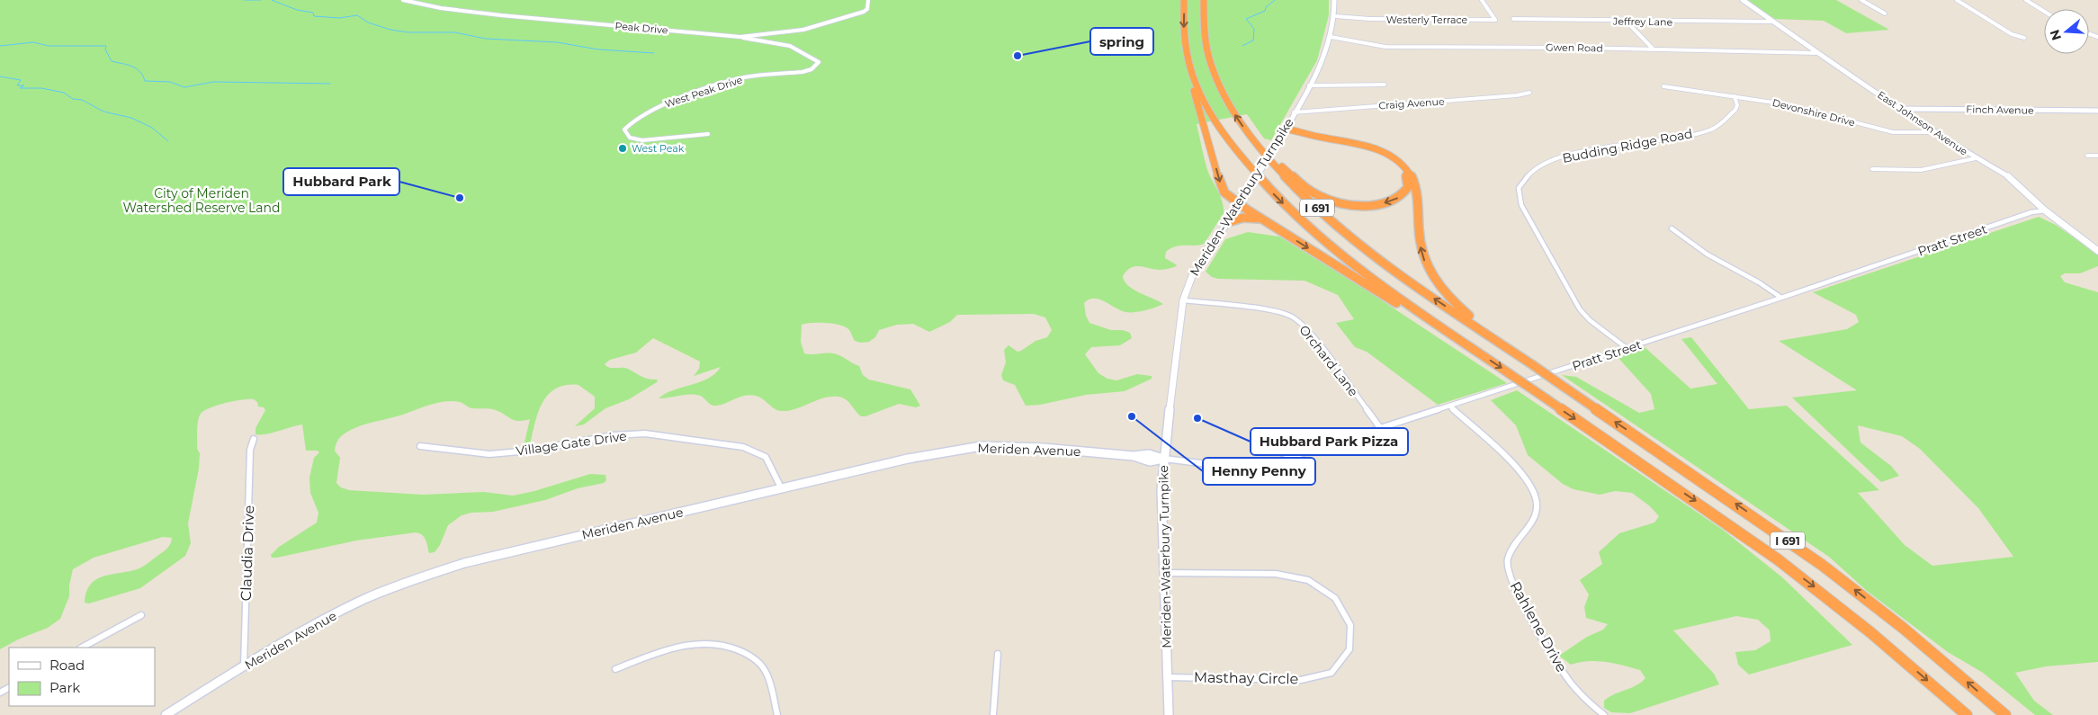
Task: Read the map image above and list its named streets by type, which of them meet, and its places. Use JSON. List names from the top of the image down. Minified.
{"streets":{"highway":["I 691"],"main road":["Finch Avenue","East Johnson Avenue","Meriden-Waterbury Turnpike","Meriden Avenue"],"street":["Westerly Terrace","Jeffrey Lane","Peak Drive","Gwen Road","West Peak Drive","Craig Avenue","Devonshire Drive","Budding Ridge Road","Pratt Street","Orchard Lane","Village Gate Drive","Claudia Drive","Rahlene Drive","Masthay Circle"]},"crossings":[["Westerly Terrace","Meriden-Waterbury Turnpike"],["Jeffrey Lane","East Johnson Avenue"],["Peak Drive","West Peak Drive"],["Gwen Road","East Johnson Avenue"],["Gwen Road","Meriden-Waterbury Turnpike"],["Craig Avenue","Meriden-Waterbury Turnpike"],["Finch Avenue","East Johnson Avenue"],["Devonshire Drive","East Johnson Avenue"],["Devonshire Drive","Budding Ridge Road"],["East Johnson Avenue","Pratt Street"],["Budding Ridge Road","Pratt Street"],["Meriden-Waterbury Turnpike","Pratt Street"],["Meriden-Waterbury Turnpike","Orchard Lane"],["Meriden-Waterbury Turnpike","Meriden Avenue"],["Meriden-Waterbury Turnpike","Masthay Circle"],["Pratt Street","Orchard Lane"],["Pratt Street","Meriden Avenue"],["Pratt Street","Rahlene Drive"],["Village Gate Drive","Meriden Avenue"],["Meriden Avenue","Claudia Drive"]],"parks":["City of Meriden Watershed Reserve Land"],"places":["spring","West Peak","Hubbard Park","Henny Penny","Hubbard Park Pizza"],"legend":["Road","Park"],"north":"left"}
